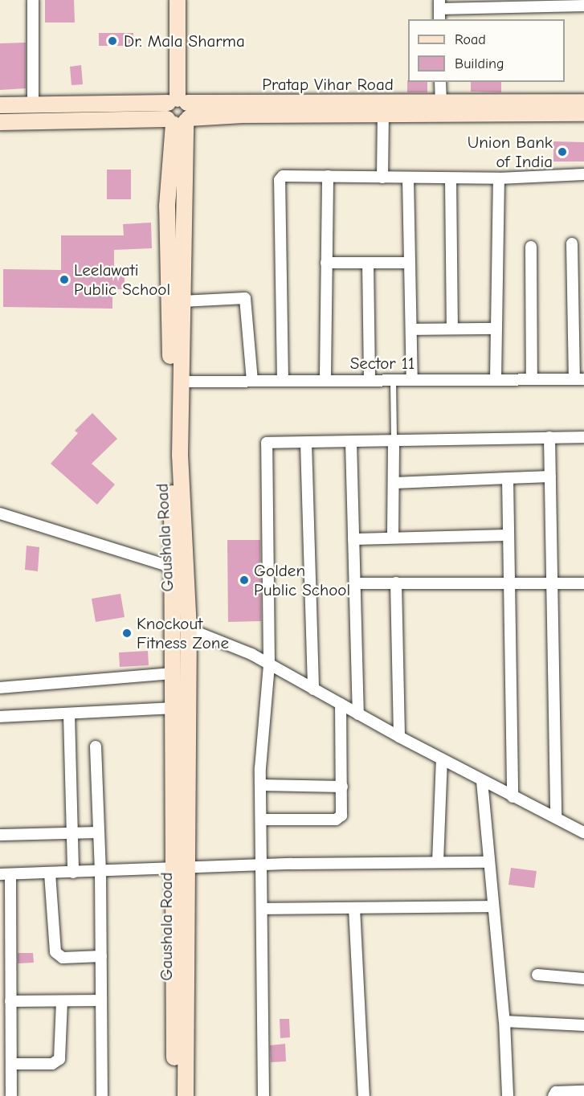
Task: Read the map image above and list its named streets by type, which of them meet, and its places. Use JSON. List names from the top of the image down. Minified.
{"streets":{"street":["Pratap Vihar Road","Sector 11","Gaushala Road"]},"crossings":[["Pratap Vihar Road","Gaushala Road"],["Sector 11","Gaushala Road"]],"places":["Dr. Mala Sharma","Union Bank of India","Leelawati Public School","Golden Public School","Knockout Fitness Zone"],"legend":["Road","Building"]}
